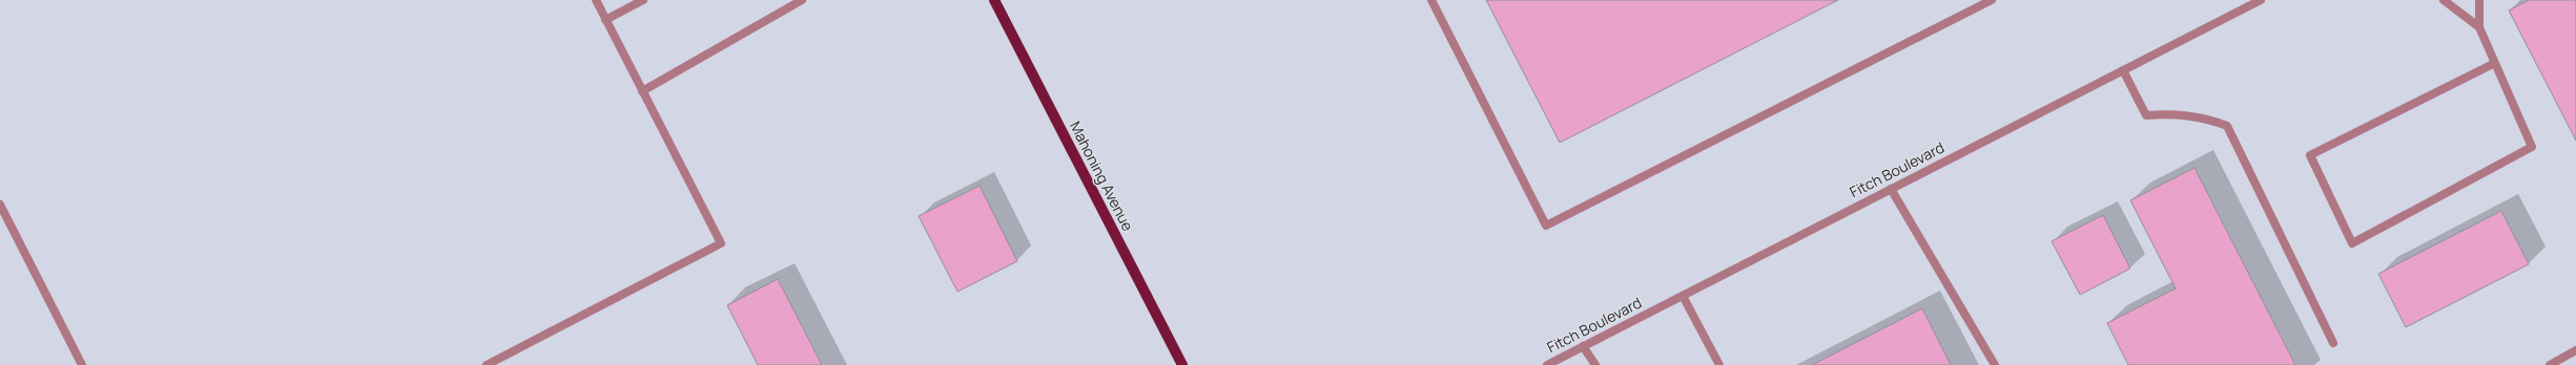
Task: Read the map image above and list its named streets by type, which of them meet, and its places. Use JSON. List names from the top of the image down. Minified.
{"streets":{"main road":["Mahoning Avenue"],"street":["Fitch Boulevard"]}}
